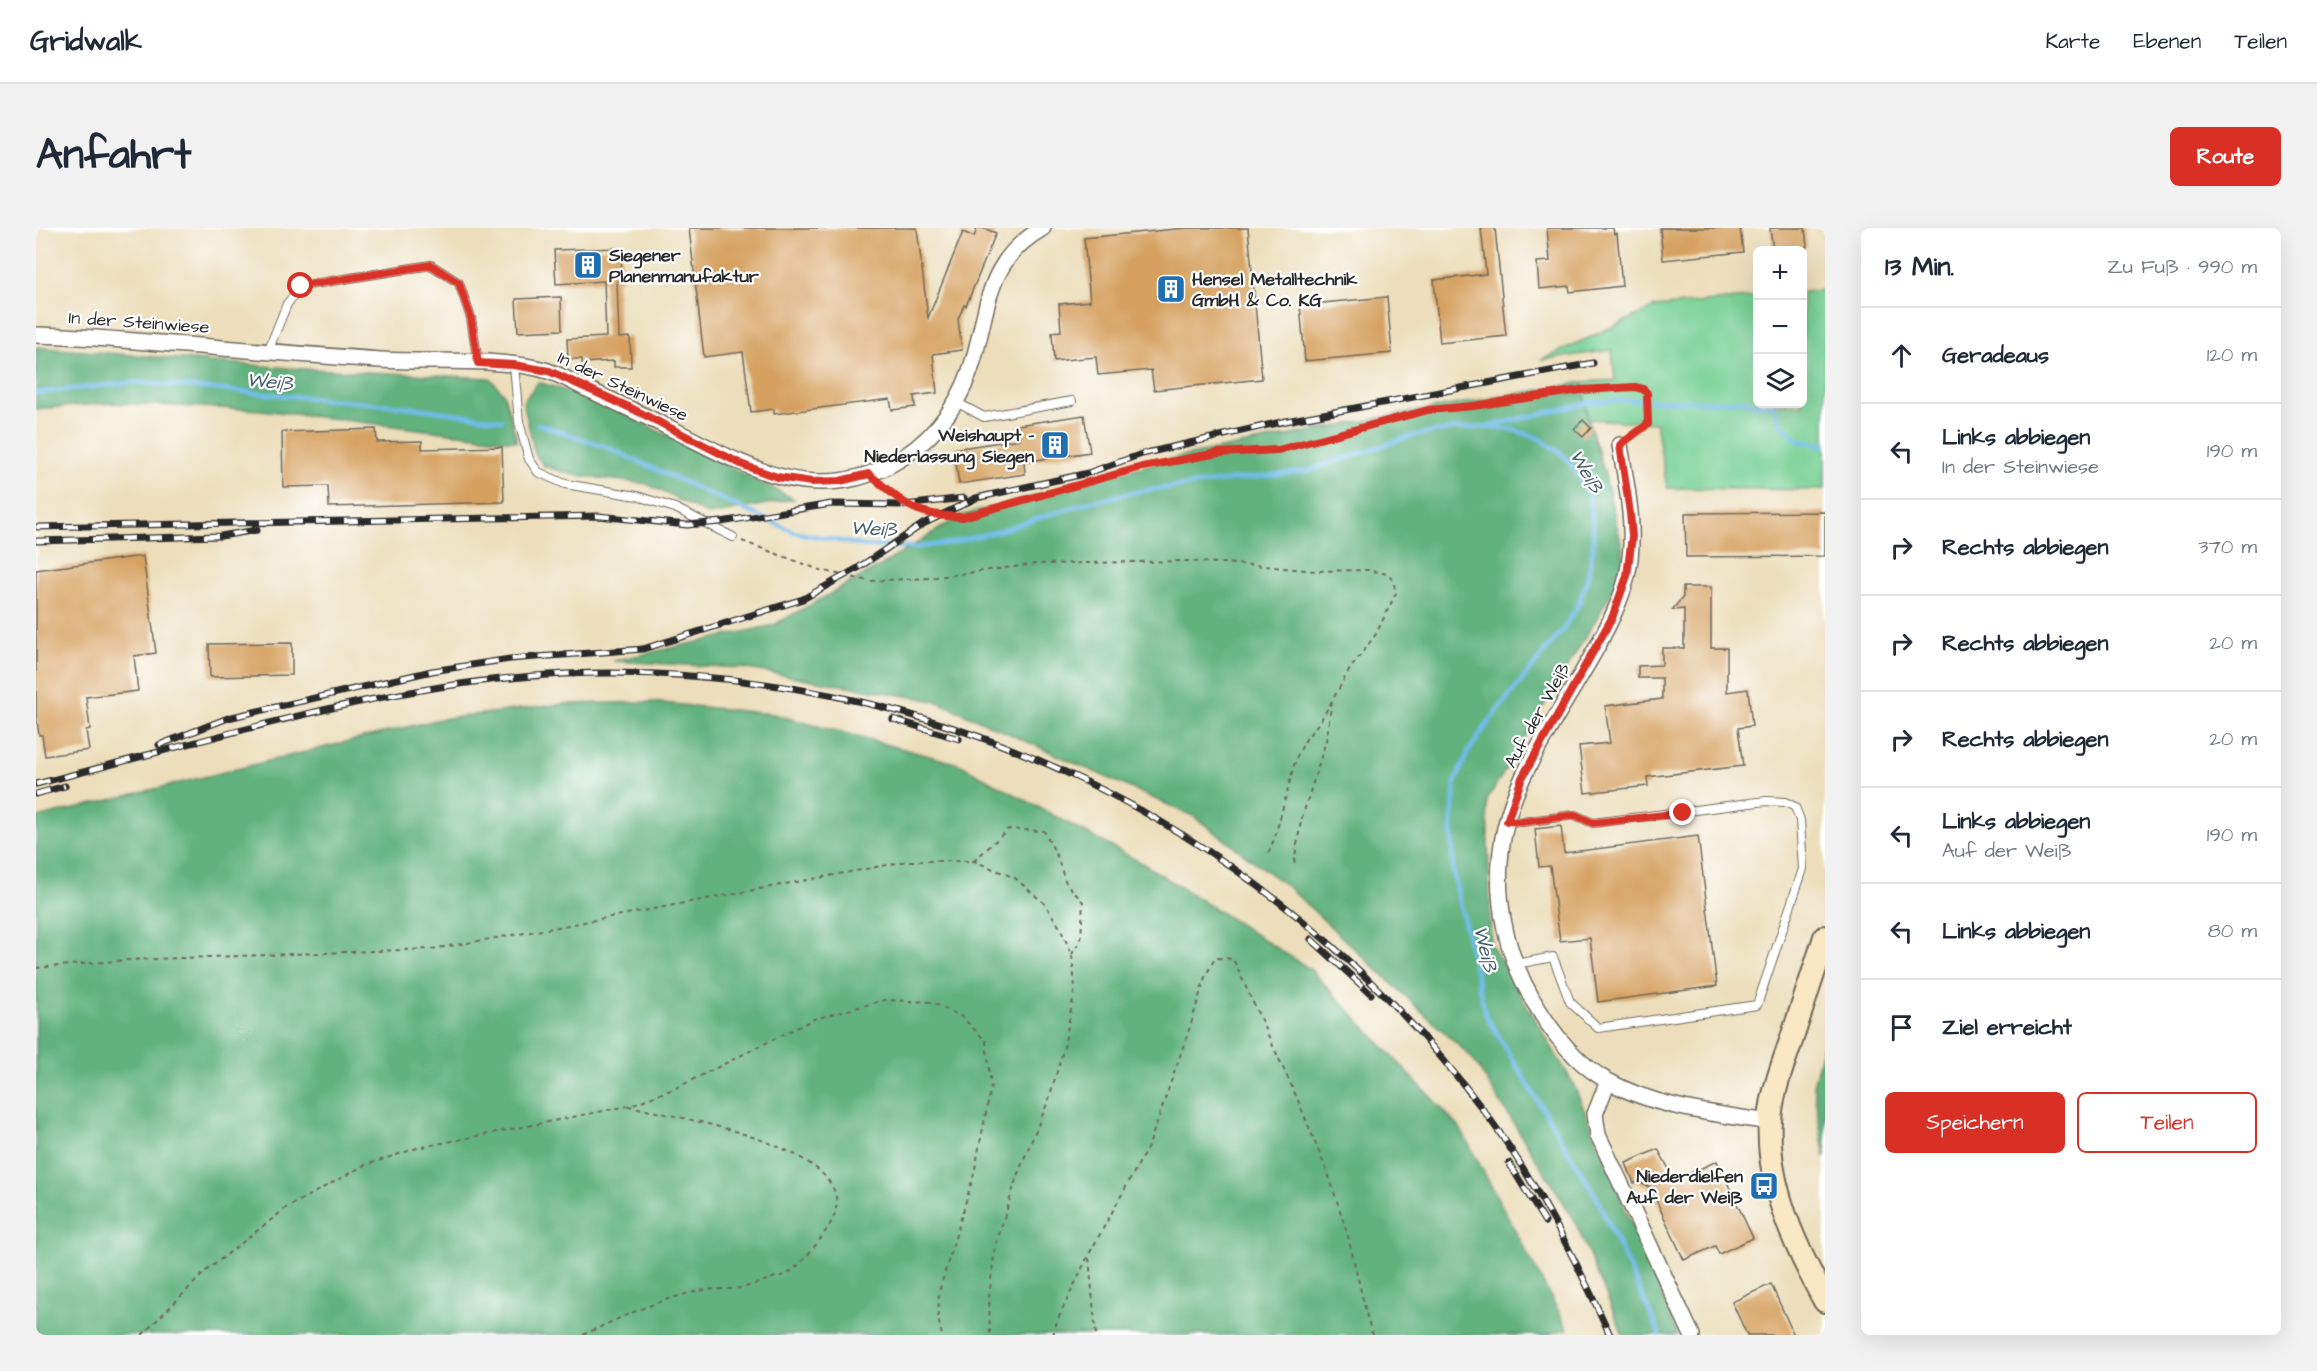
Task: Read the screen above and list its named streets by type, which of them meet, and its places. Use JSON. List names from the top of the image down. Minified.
{"streets":{"street":["In der Steinwiese","Auf der Weiß"]},"water":["Weiß"],"places":{"building":["Siegener Planenmanufaktur","Hensel Metalltechnik GmbH & Co. KG","Weishaupt - Niederlassung Siegen"],"bus stop":["Niederdielfen Auf der Weiß"]},"page":{"header":"Gridwalk","nav":["Karte","Ebenen","Teilen"],"title":"Anfahrt","buttons":["Route",["Speichern","Teilen"]],"heading":["13 Min.","Zu Fuß · 990 m"],"map_buttons":["+","−"],"list":[["Geradeaus","120 m"],["Links abbiegen","In der Steinwiese","190 m"],["Rechts abbiegen","370 m"],["Rechts abbiegen","20 m"],["Rechts abbiegen","20 m"],["Links abbiegen","Auf der Weiß","190 m"],["Links abbiegen","80 m"],"Ziel erreicht"]}}
